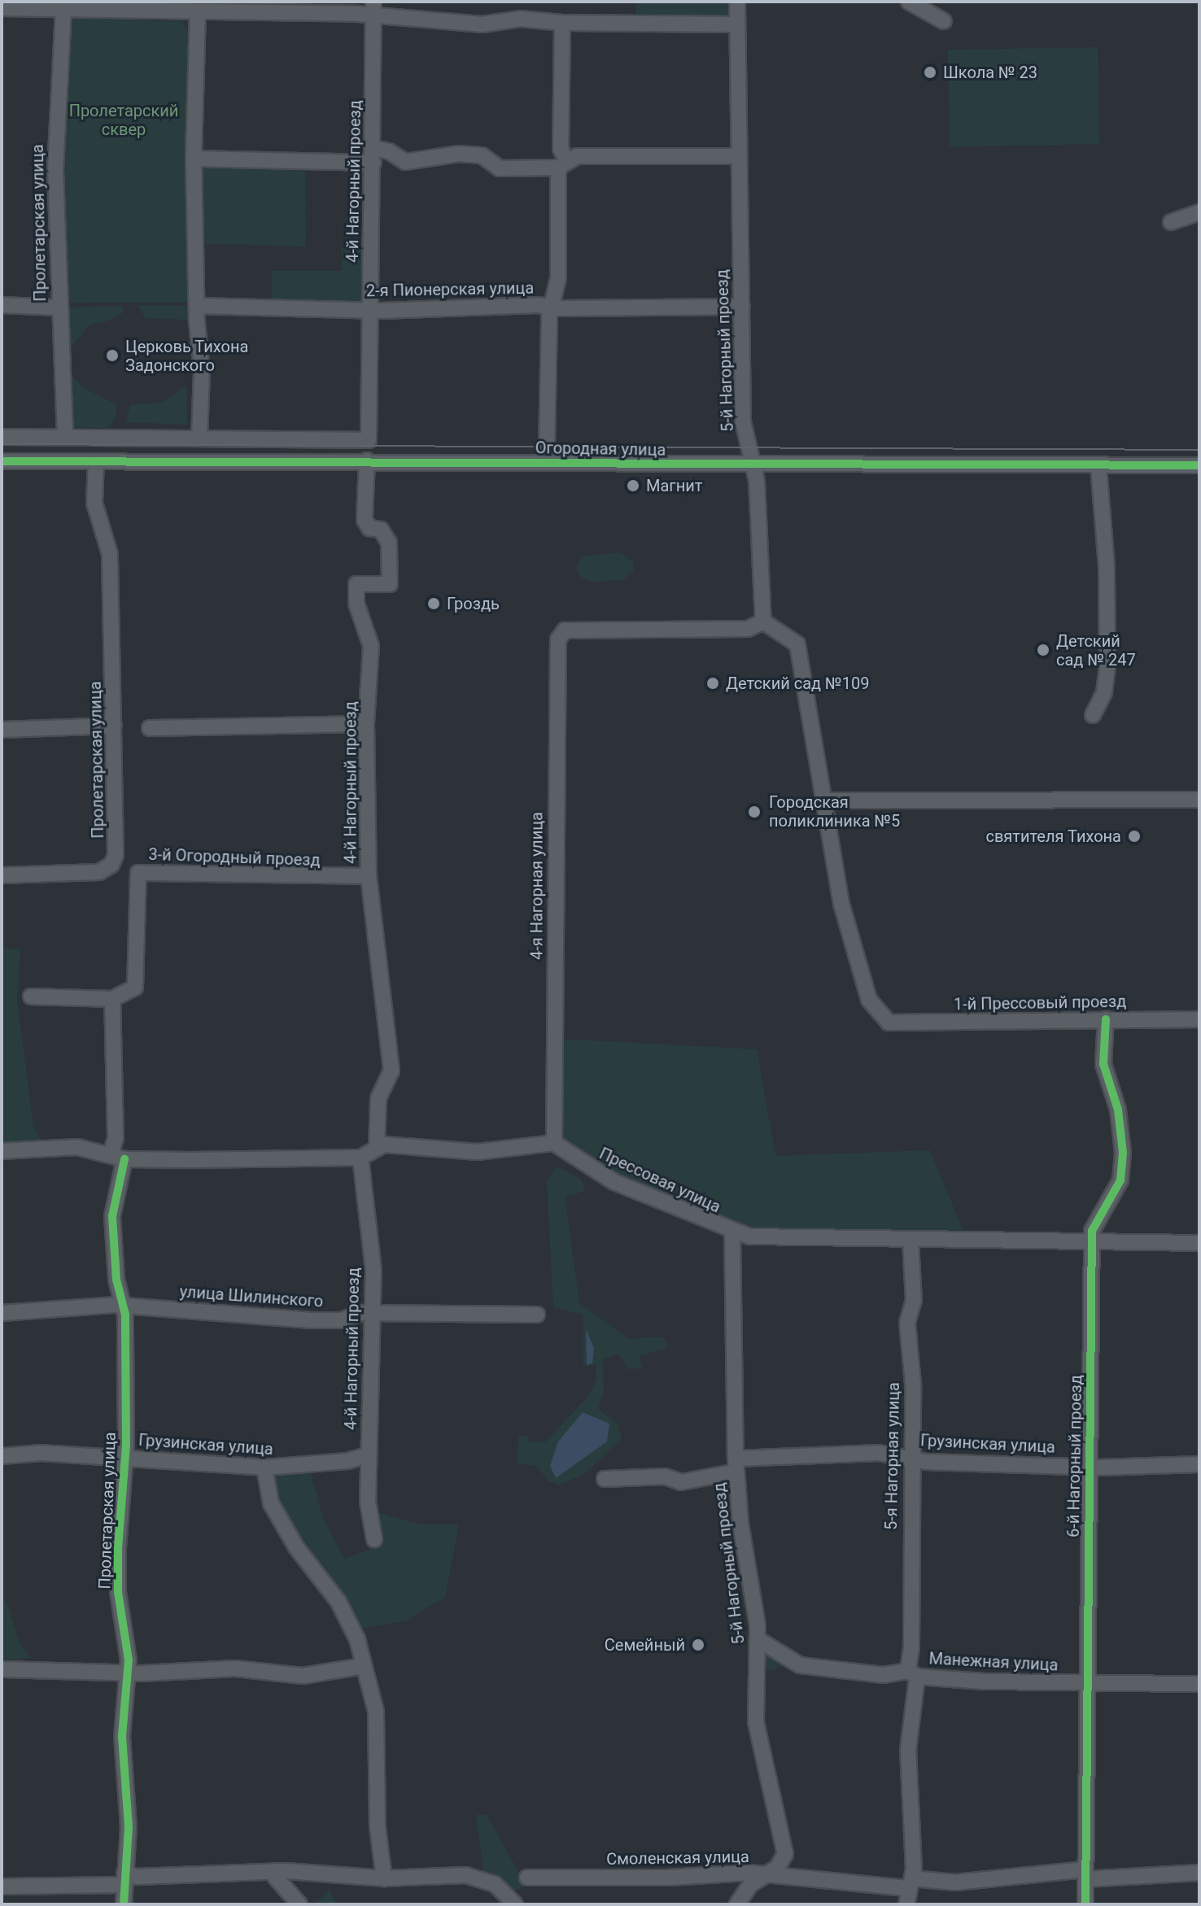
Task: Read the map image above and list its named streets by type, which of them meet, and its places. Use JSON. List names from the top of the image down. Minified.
{"streets":{"street":["4-й Нагорный проезд","Пролетарская улица","2-я Пионерская улица","5-й Нагорный проезд","Огородная улица","3-й Огородный проезд","4-я Нагорная улица","1-й Прессовый проезд","Прессовая улица","улица Шилинского","Грузинская улица","5-я Нагорная улица","6-й Нагорный проезд","Манежная улица","Смоленская улица"]},"crossings":[["4-й Нагорный проезд","2-я Пионерская улица"],["4-й Нагорный проезд","Огородная улица"],["4-й Нагорный проезд","3-й Огородный проезд"],["4-й Нагорный проезд","улица Шилинского"],["4-й Нагорный проезд","Грузинская улица"],["Пролетарская улица","Огородная улица"],["Пролетарская улица","улица Шилинского"],["Пролетарская улица","Грузинская улица"],["2-я Пионерская улица","5-й Нагорный проезд"],["5-й Нагорный проезд","Огородная улица"],["5-й Нагорный проезд","4-я Нагорная улица"],["5-й Нагорный проезд","Прессовая улица"],["5-й Нагорный проезд","Грузинская улица"],["5-й Нагорный проезд","Манежная улица"],["5-й Нагорный проезд","Смоленская улица"],["4-я Нагорная улица","Прессовая улица"],["1-й Прессовый проезд","6-й Нагорный проезд"],["Прессовая улица","5-я Нагорная улица"],["Прессовая улица","6-й Нагорный проезд"],["Грузинская улица","5-я Нагорная улица"],["Грузинская улица","6-й Нагорный проезд"],["5-я Нагорная улица","Манежная улица"],["5-я Нагорная улица","Смоленская улица"],["6-й Нагорный проезд","Манежная улица"],["6-й Нагорный проезд","Смоленская улица"]],"parks":["Пролетарский сквер"],"places":["Школа № 23","Церковь Тихона Задонского","Магнит","Гроздь","Детский сад № 247","Детский сад №109","Городская поликлиника №5","святителя Тихона","Семейный"]}
